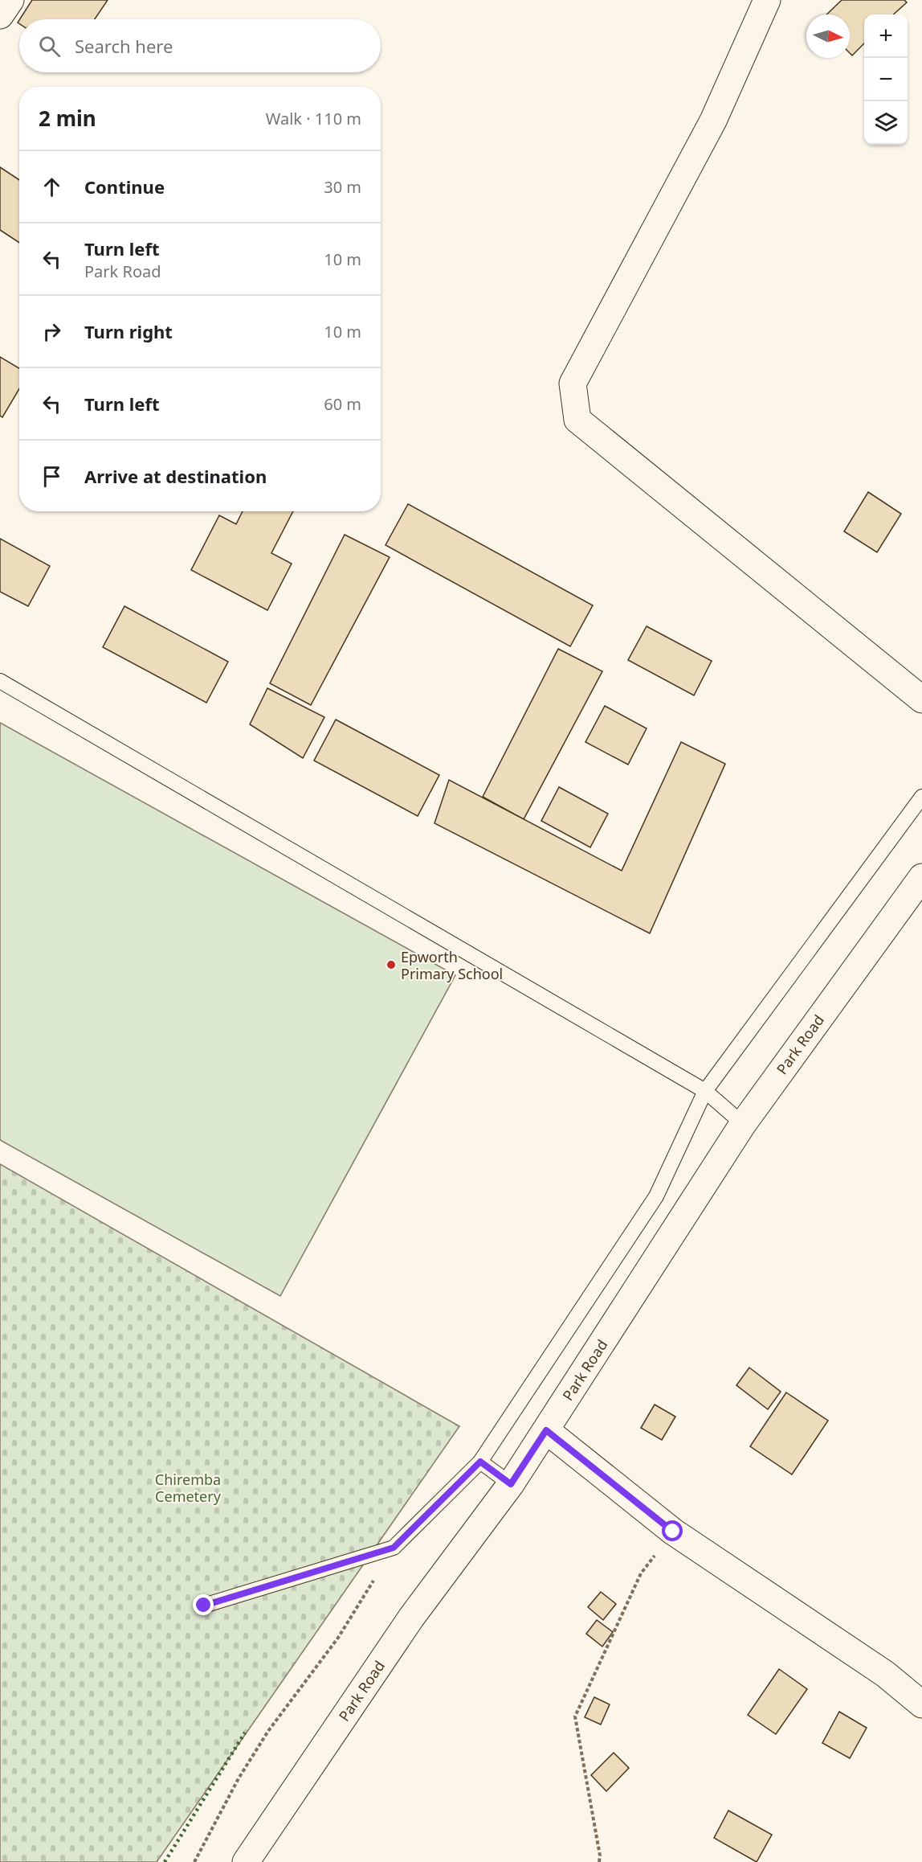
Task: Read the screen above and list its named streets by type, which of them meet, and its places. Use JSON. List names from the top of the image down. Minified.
{"streets":{"street":["Park Road"]},"parks":["Chiremba Cemetery"],"places":["Epworth Primary School"],"north":"right","page":{"map_buttons":["+","−"],"search":"Search here","heading":["2 min","Walk · 110 m"],"list":[["Continue","30 m"],["Turn left","Park Road","10 m"],["Turn right","10 m"],["Turn left","60 m"],"Arrive at destination"]}}
